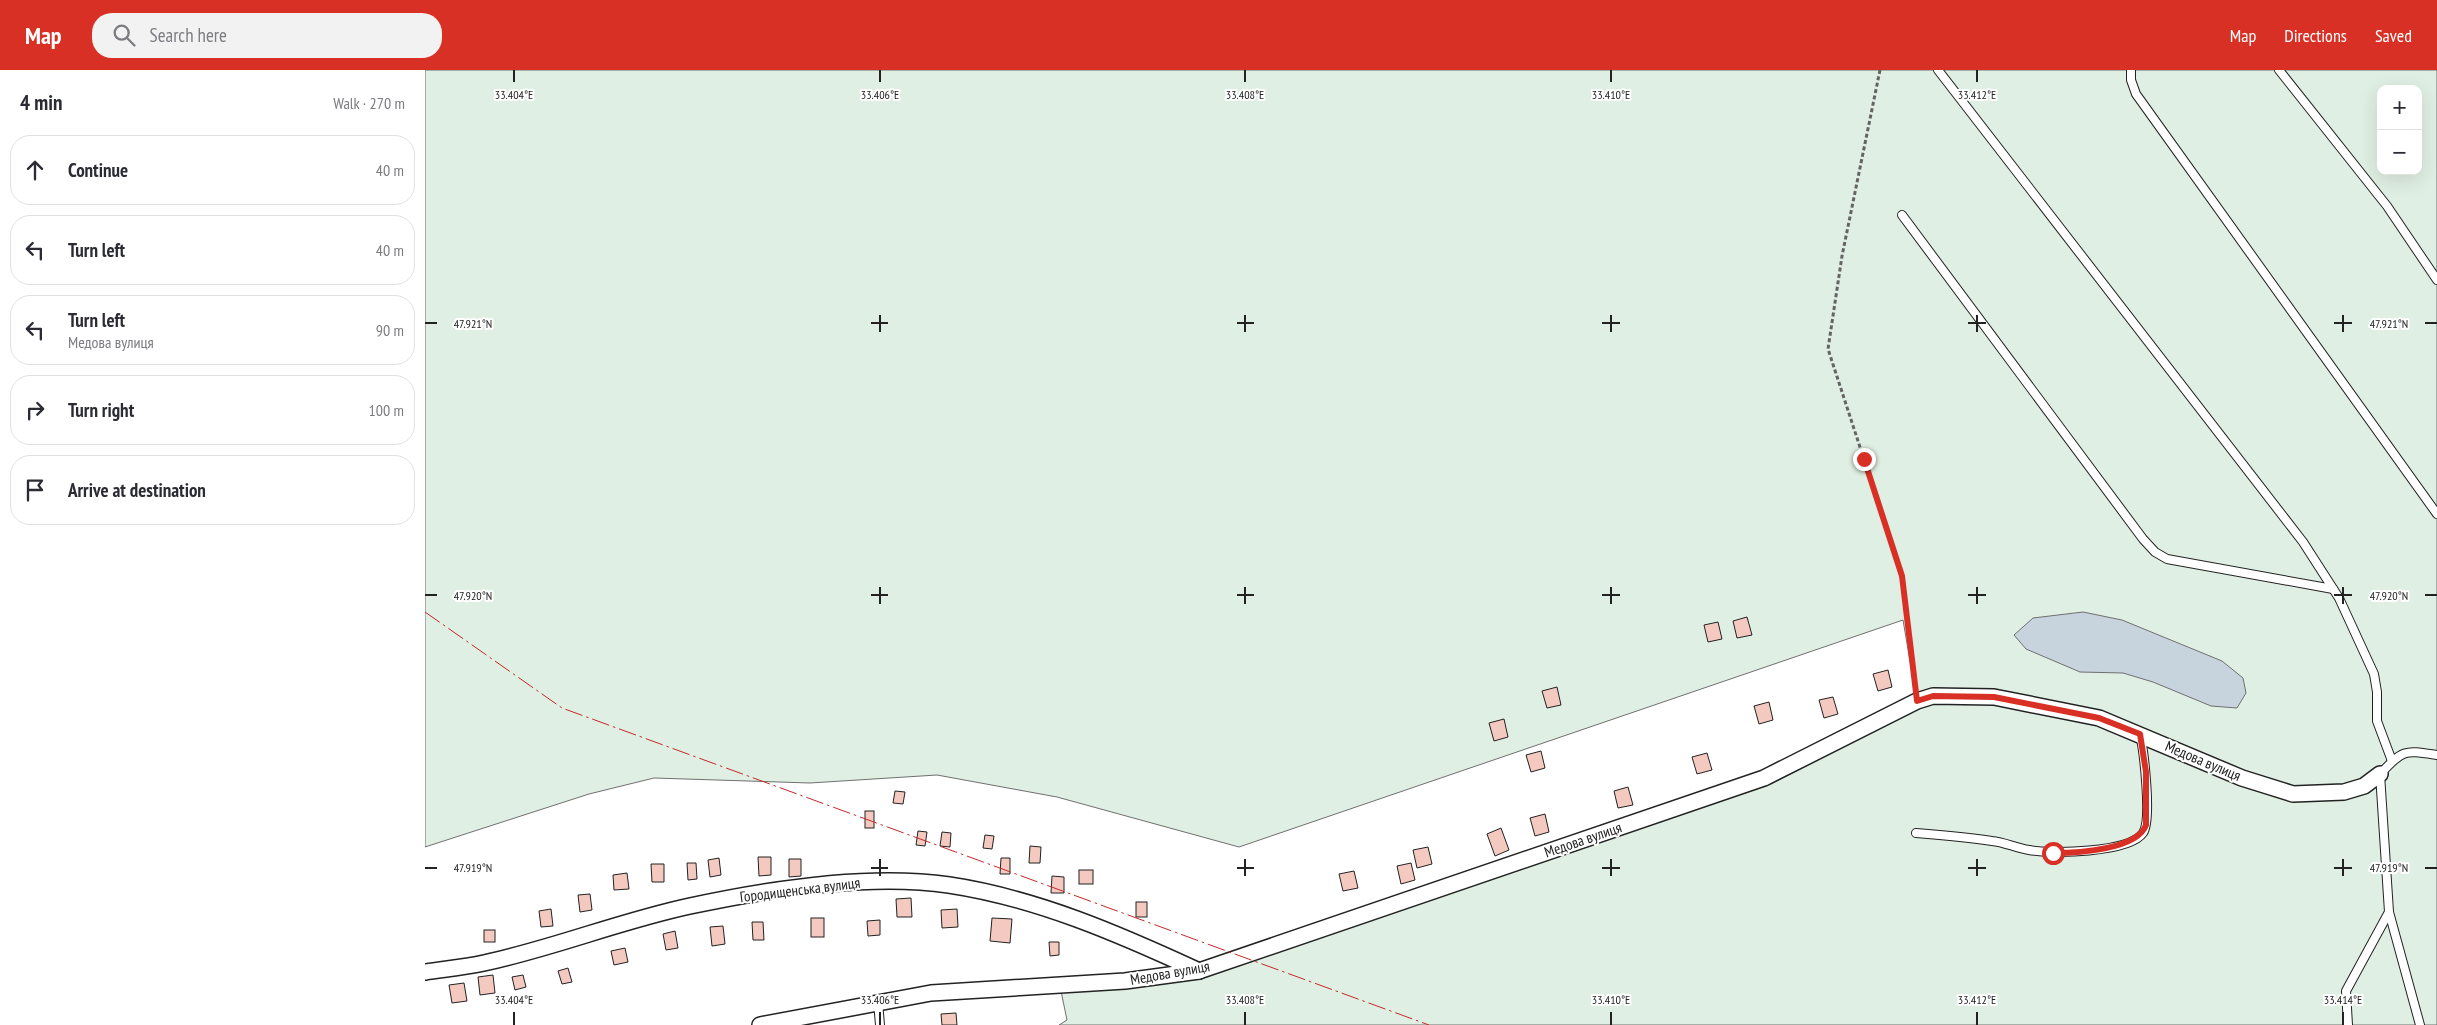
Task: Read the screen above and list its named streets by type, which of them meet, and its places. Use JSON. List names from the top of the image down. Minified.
{"streets":{"street":["Медова вулиця","Городищенська вулиця"]},"crossings":[["Медова вулиця","Городищенська вулиця"]],"page":{"header":"Map","search":"Search here","nav":["Map","Directions","Saved"],"heading":["4 min","Walk · 270 m"],"map_buttons":["+","−"],"list":[["Continue","40 m"],["Turn left","40 m"],["Turn left","Медова вулиця","90 m"],["Turn right","100 m"],"Arrive at destination"]},"coordinates":["33.404°E","33.406°E","33.408°E","33.410°E","33.412°E","47.921°N","47.920°N","47.919°N","33.414°E"]}
